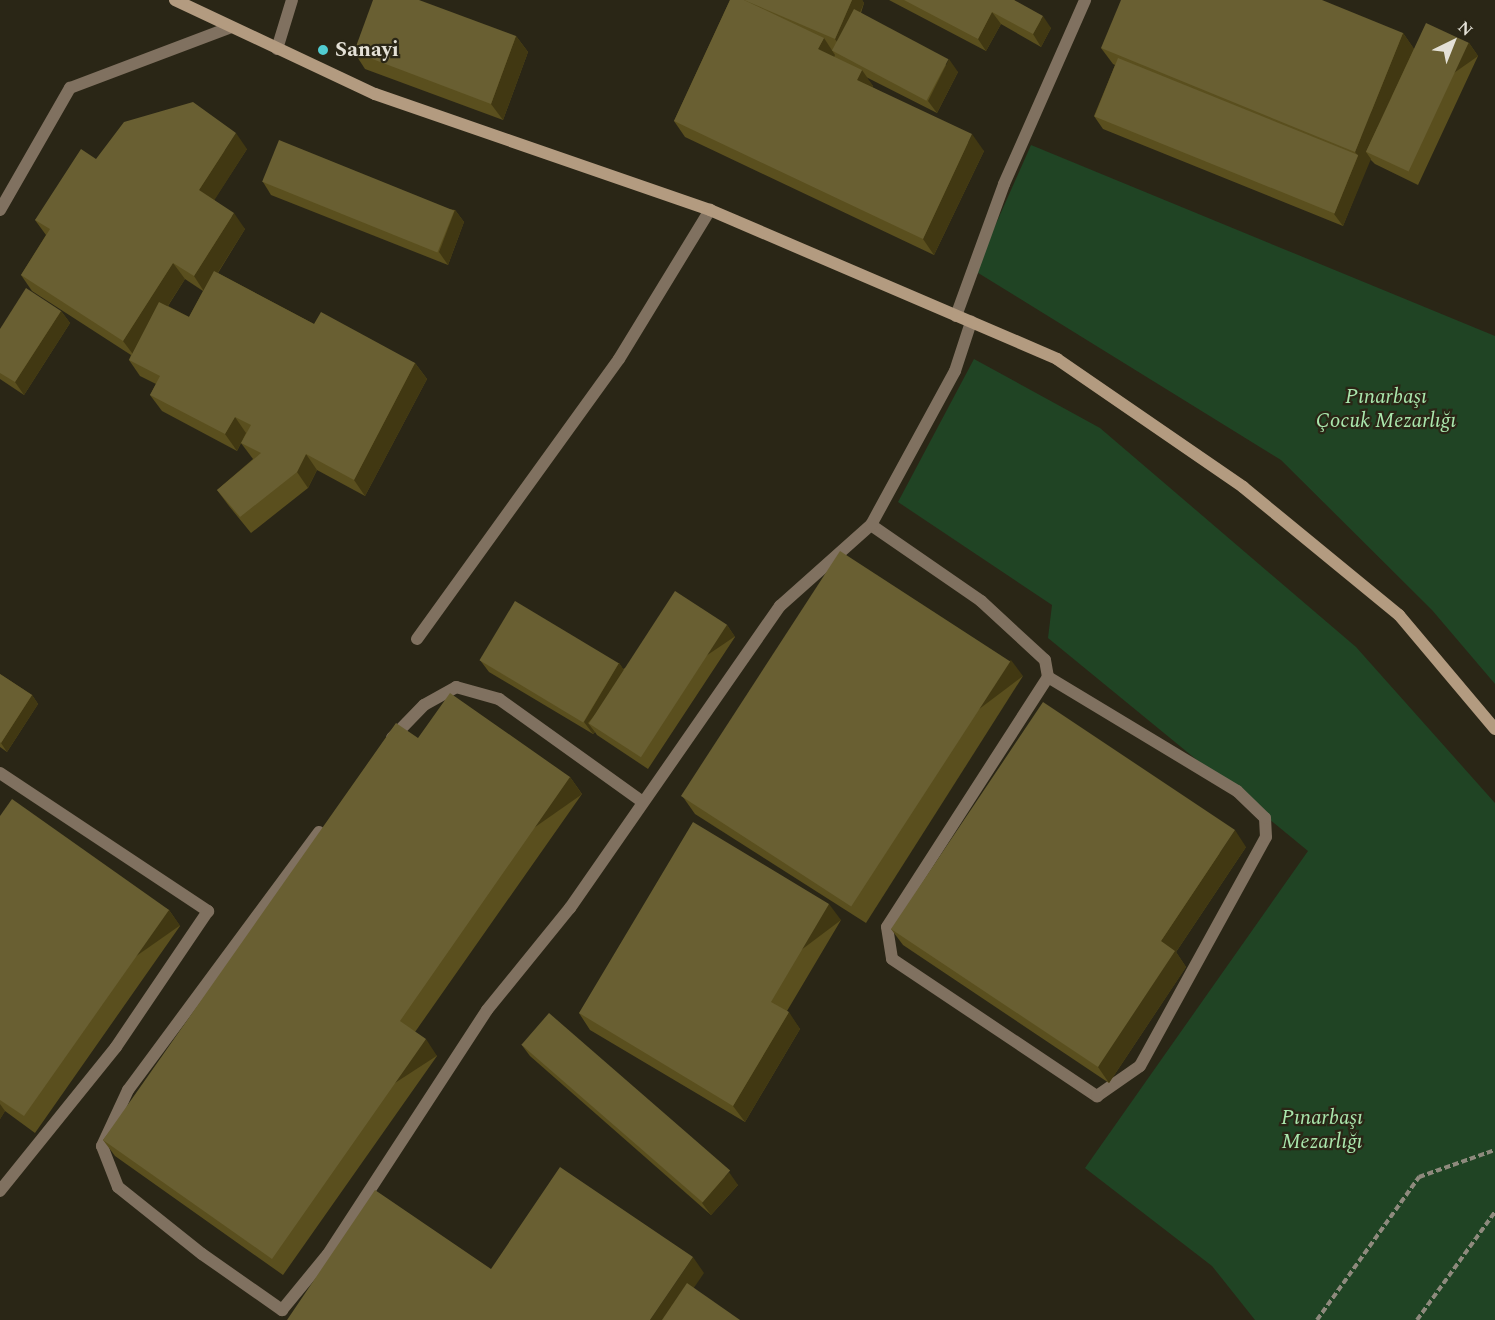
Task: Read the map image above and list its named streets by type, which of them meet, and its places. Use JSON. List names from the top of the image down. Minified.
{"parks":["Pınarbaşı Çocuk Mezarlığı","Pınarbaşı Mezarlığı"],"places":["Sanayi"],"north":"top right"}
